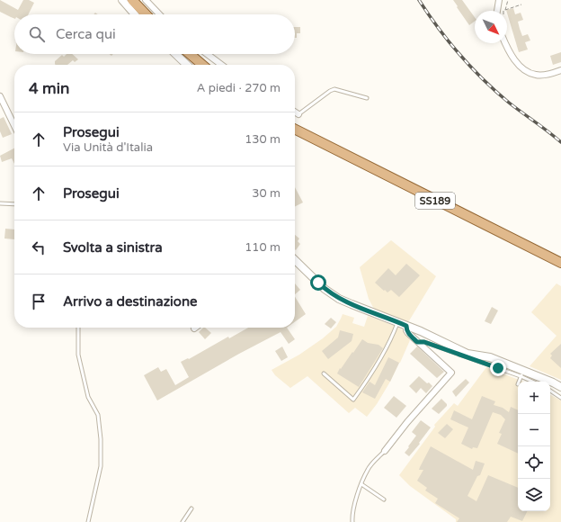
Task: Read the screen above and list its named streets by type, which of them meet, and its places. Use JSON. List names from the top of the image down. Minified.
{"streets":{"main road":["SS189"]},"north":"bottom right","page":{"search":"Cerca qui","heading":["4 min","A piedi · 270 m"],"list":[["Prosegui","Via Unità d'Italia","130 m"],["Prosegui","30 m"],["Svolta a sinistra","110 m"],"Arrivo a destinazione"],"map_buttons":["+","−"]}}
